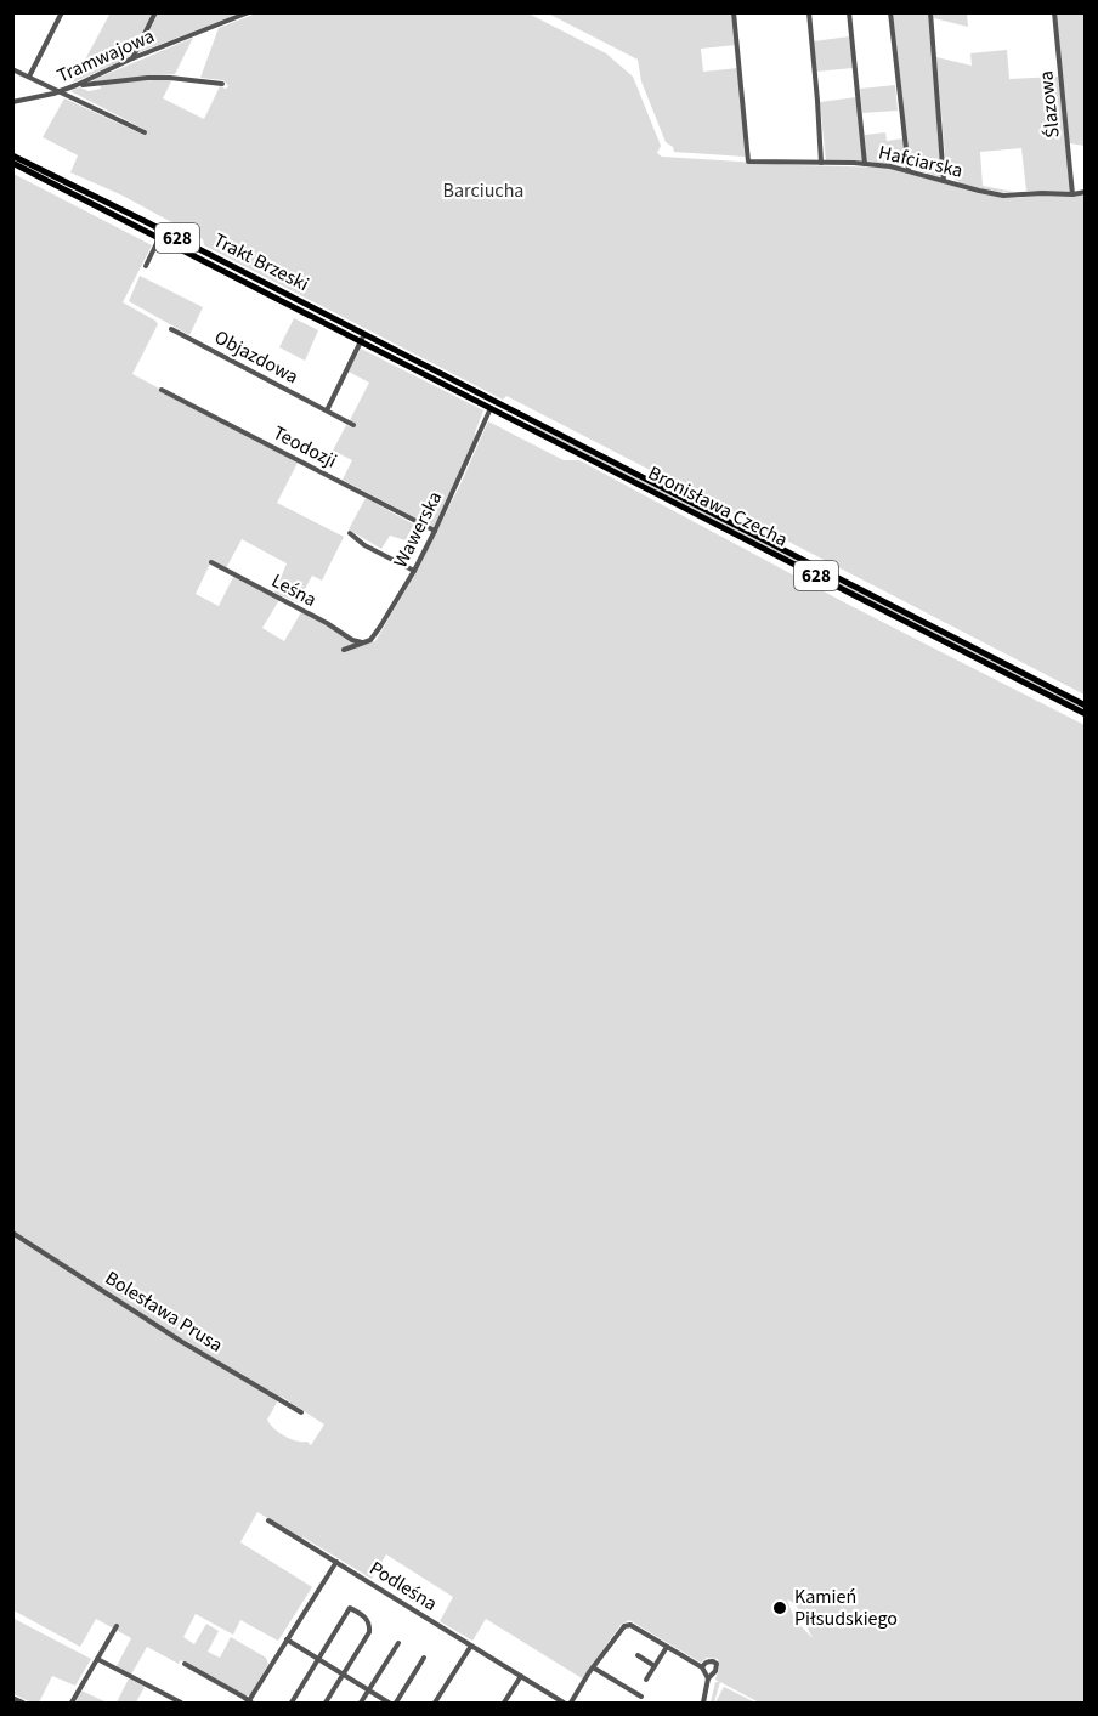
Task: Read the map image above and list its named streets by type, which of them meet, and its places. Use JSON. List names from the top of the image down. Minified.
{"streets":{"main road":["628","Trakt Brzeski","Bronisława Czecha"],"street":["Tramwajowa","Ślazowa","Hafciarska","Objazdowa","Teodozji","Wawerska","Leśna","Bolesława Prusa","Podleśna"]},"crossings":[["Ślazowa","Hafciarska"],["Trakt Brzeski","Bronisława Czecha"],["Trakt Brzeski","Wawerska"],["Teodozji","Wawerska"],["Bronisława Czecha","Wawerska"],["Wawerska","Leśna"]],"parks":["Barciucha"],"places":["Kamień Piłsudskiego"]}
